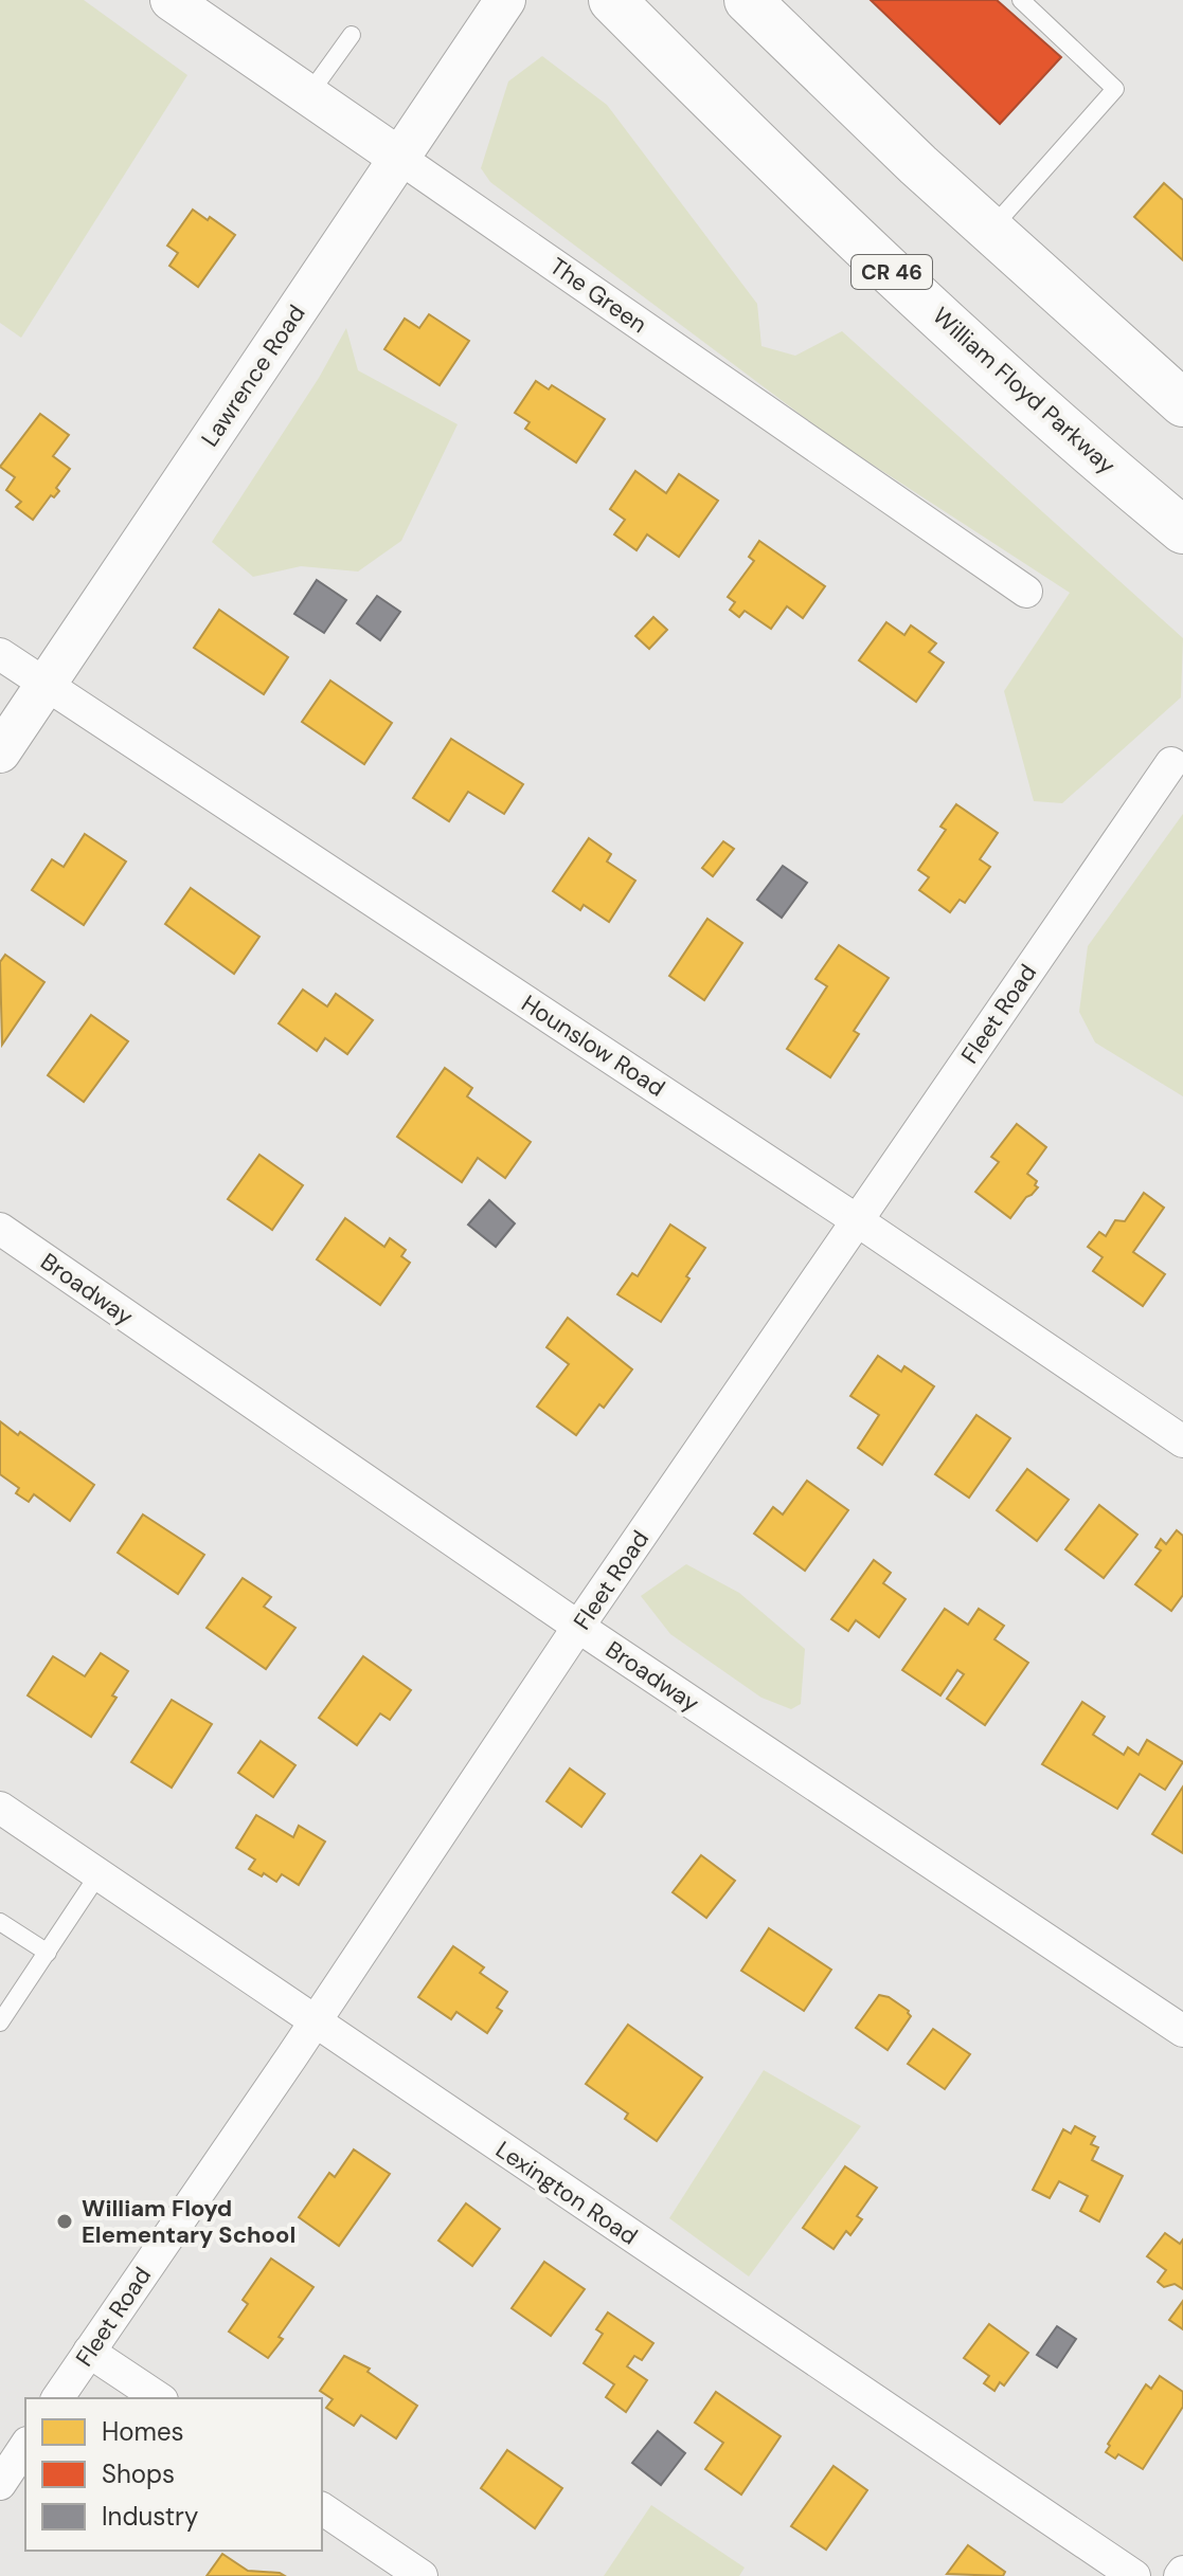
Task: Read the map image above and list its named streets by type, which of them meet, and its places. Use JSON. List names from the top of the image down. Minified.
{"streets":{"highway":["CR 46","William Floyd Parkway"],"street":["The Green","Lawrence Road","Fleet Road","Hounslow Road","Broadway","Lexington Road"]},"crossings":[["The Green","Lawrence Road"],["Lawrence Road","Hounslow Road"],["Fleet Road","Hounslow Road"],["Fleet Road","Broadway"],["Fleet Road","Lexington Road"]],"places":["William Floyd Elementary School"],"legend":["Homes","Shops","Industry"]}
